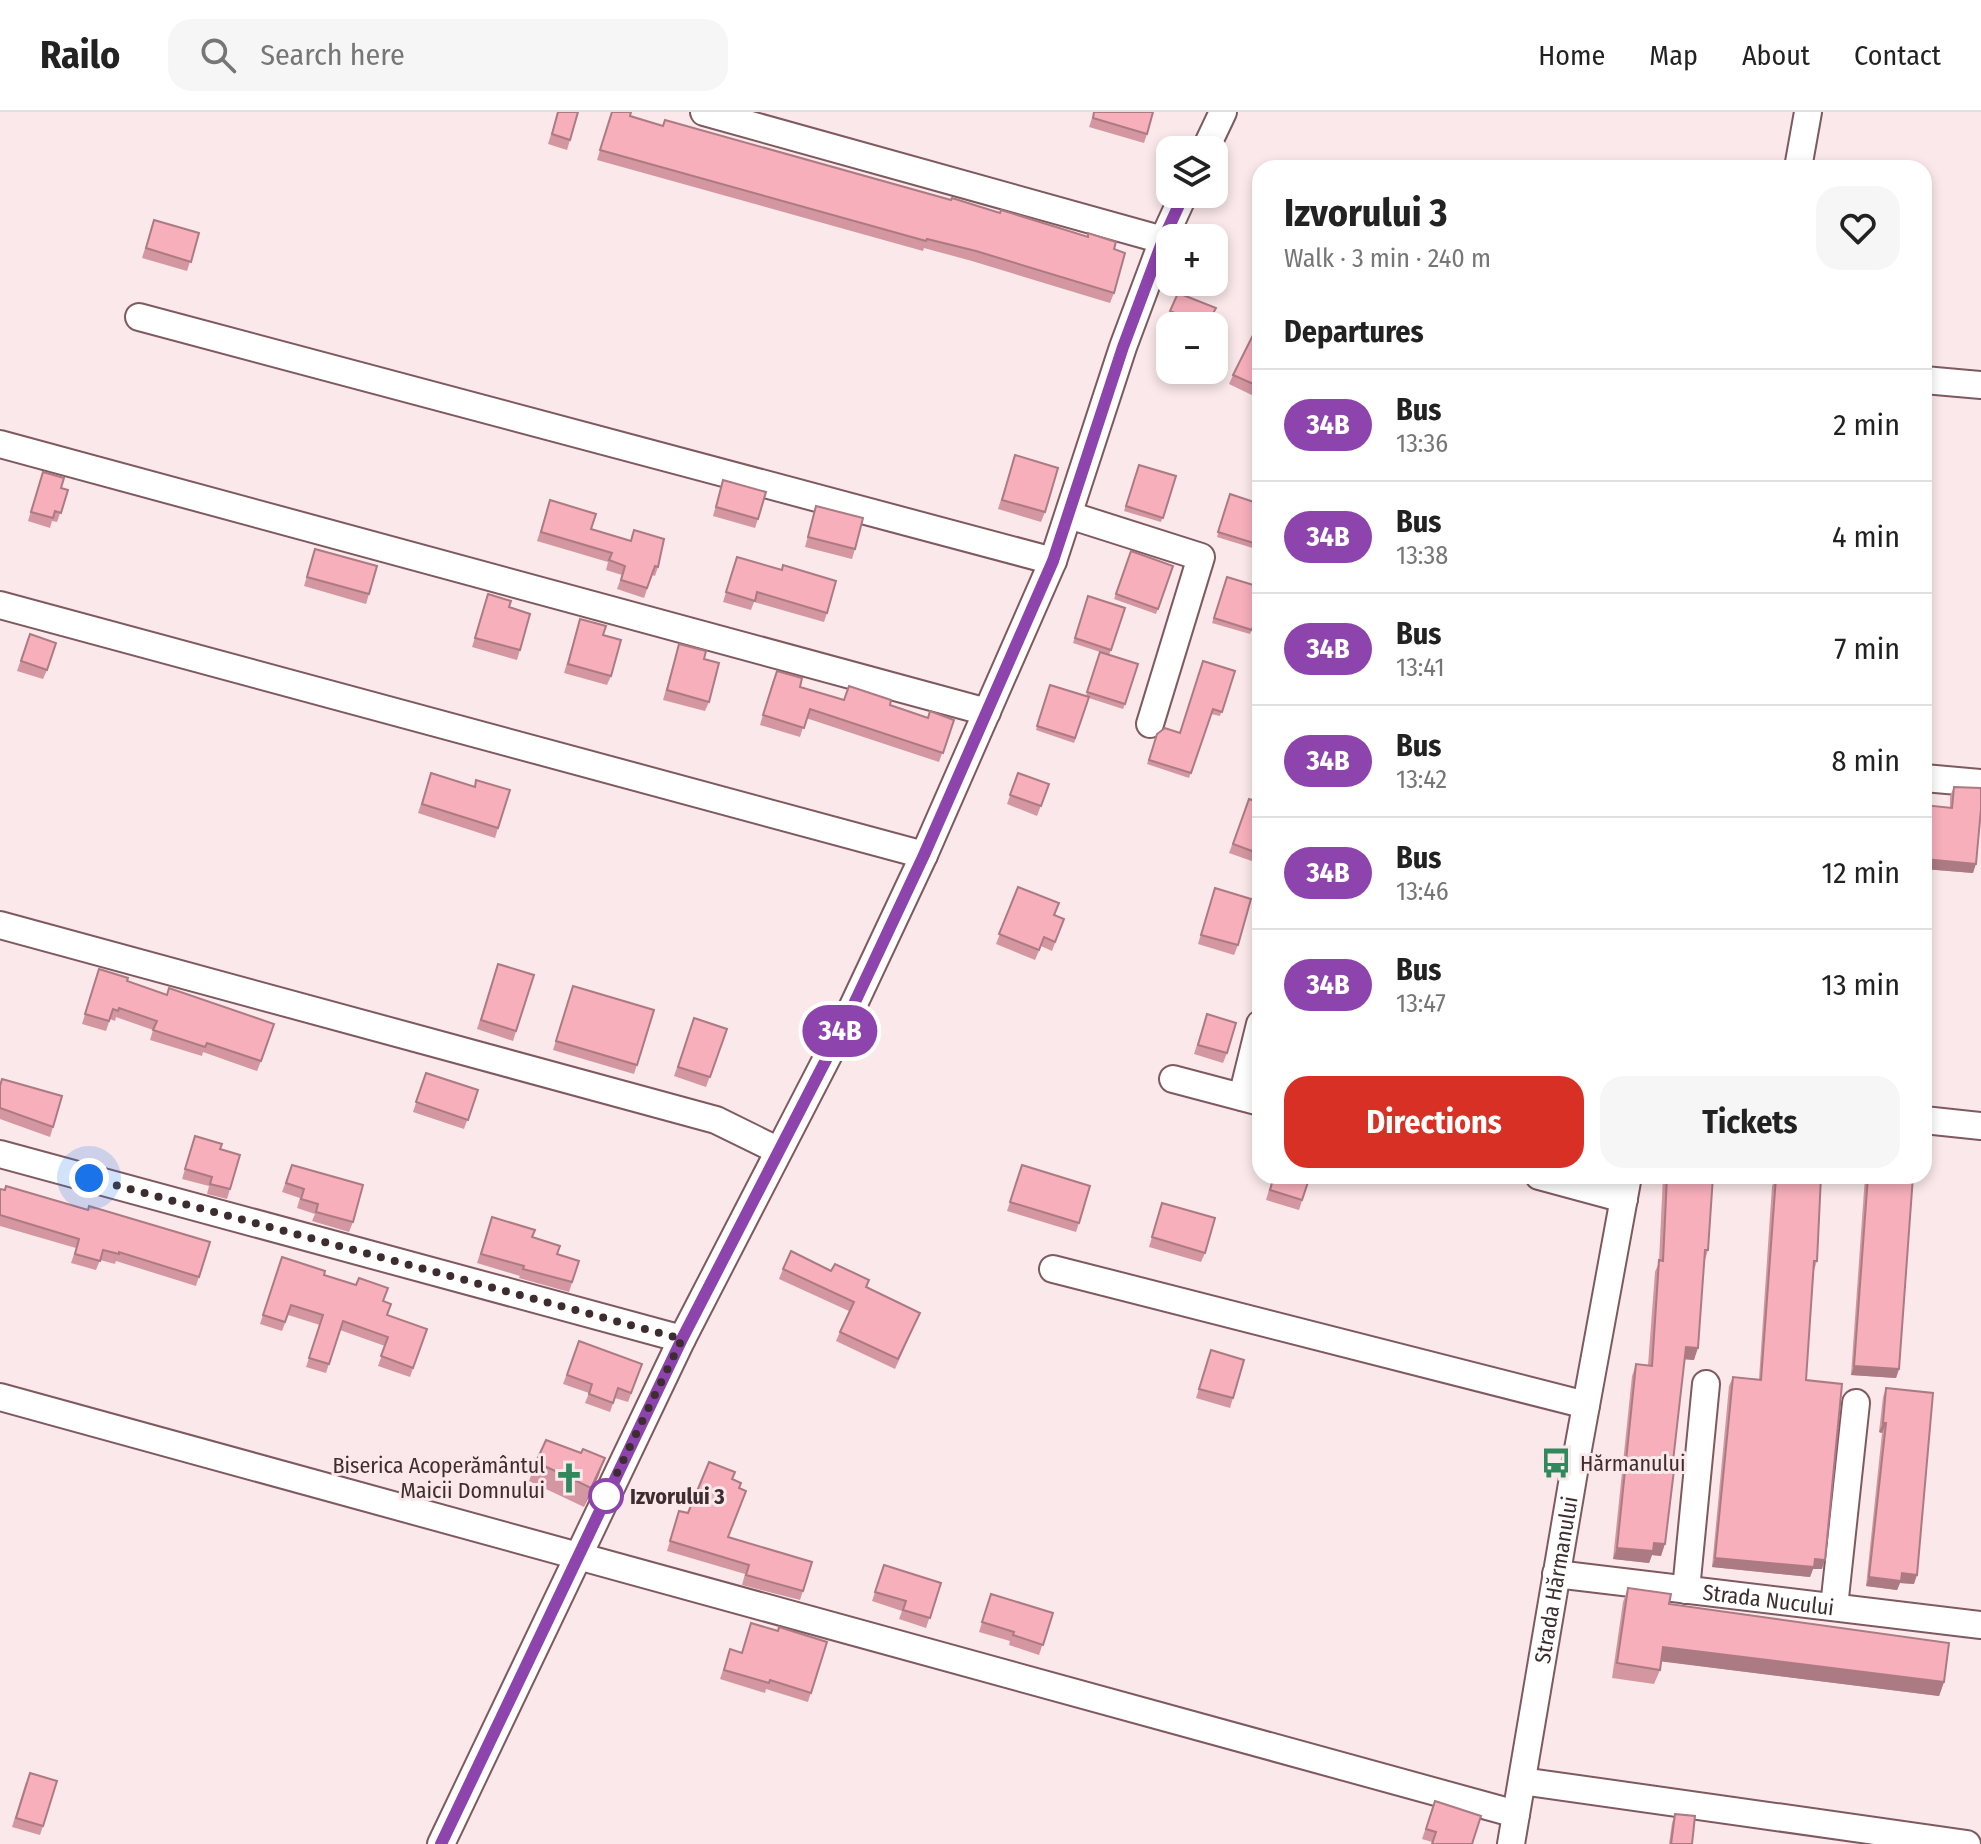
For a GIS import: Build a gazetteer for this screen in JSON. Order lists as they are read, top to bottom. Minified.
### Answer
{"streets":{"street":["Strada Hărmanului","Strada Nucului"]},"crossings":[["Strada Hărmanului","Strada Nucului"]],"places":{"bus stop":["Hărmanului"],"church":["Biserica Acoperământul Maicii Domnului"],"other":["Izvorului 3"]},"lines":["bus line 34B"],"page":{"header":"Railo","search":"Search here","nav":["Home","Map","About","Contact"],"on_map":"34B","map_buttons":["+","−"],"heading":[["Izvorului 3","Walk · 3 min · 240 m"],"Departures"],"list":[{"mark":"34B","name":"Bus","note":"13:36","value":"2 min"},{"mark":"34B","name":"Bus","note":"13:38","value":"4 min"},{"mark":"34B","name":"Bus","note":"13:41","value":"7 min"},{"mark":"34B","name":"Bus","note":"13:42","value":"8 min"},{"mark":"34B","name":"Bus","note":"13:46","value":"12 min"},{"mark":"34B","name":"Bus","note":"13:47","value":"13 min"}],"buttons":["Directions","Tickets"]}}
